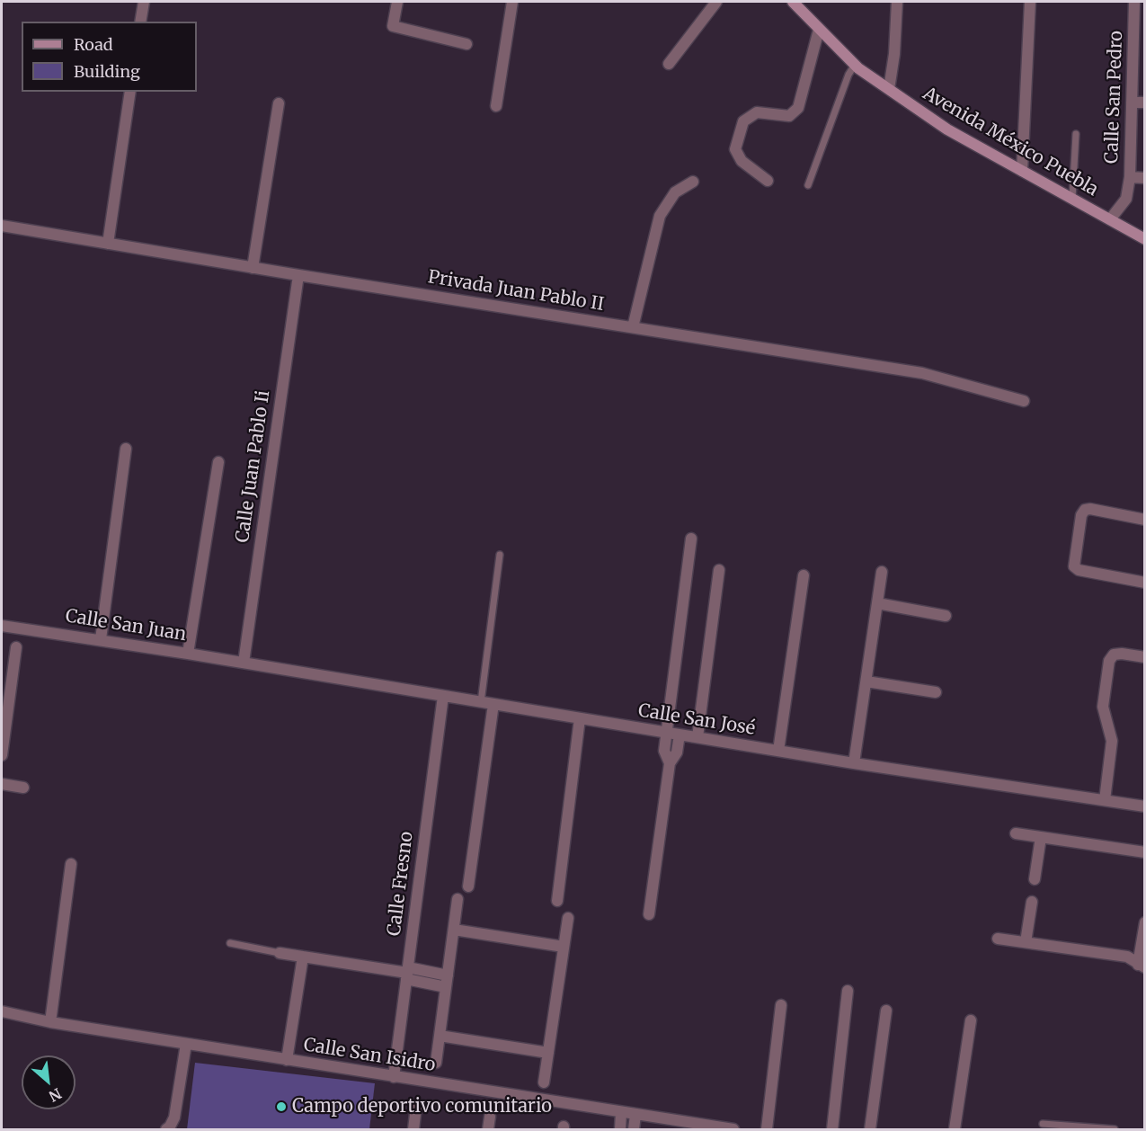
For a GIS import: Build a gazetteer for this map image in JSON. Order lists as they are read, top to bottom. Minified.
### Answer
{"streets":{"main road":["Avenida México Puebla"],"street":["Calle San Pedro","Privada Juan Pablo II","Calle Juan Pablo Ii","Calle San Juan","Calle San José","Calle Fresno","Calle San Isidro"]},"crossings":[["Calle San Pedro","Avenida México Puebla"],["Privada Juan Pablo II","Calle Juan Pablo Ii"],["Calle Juan Pablo Ii","Calle San Juan"],["Calle Juan Pablo Ii","Calle San José"],["Calle San Juan","Calle San José"],["Calle San José","Calle Fresno"],["Calle Fresno","Calle San Isidro"]],"places":["Campo deportivo comunitario"],"legend":["Road","Building"],"north":"bottom right"}
